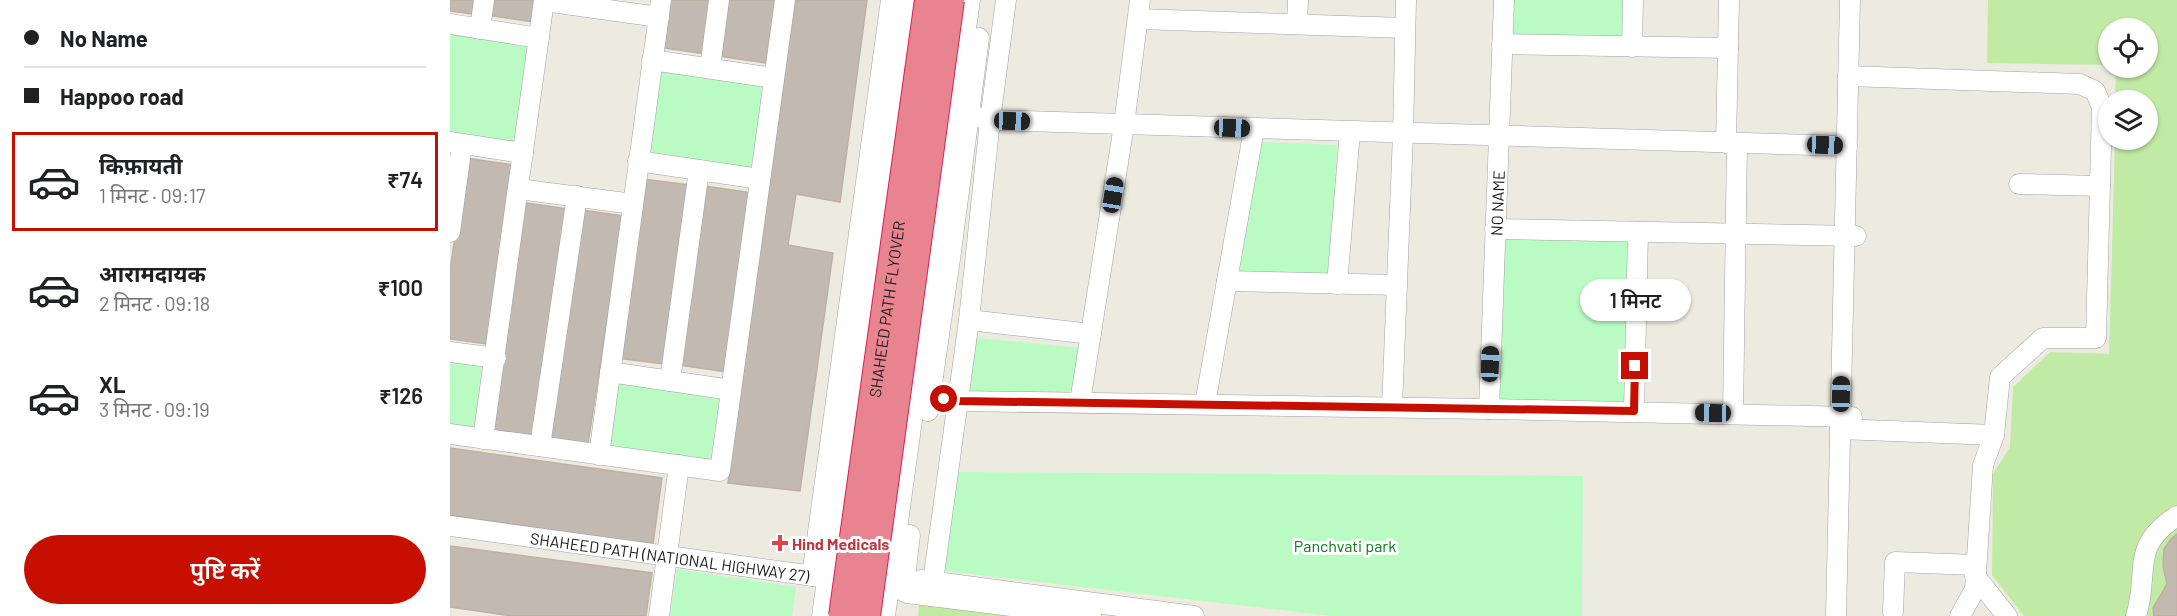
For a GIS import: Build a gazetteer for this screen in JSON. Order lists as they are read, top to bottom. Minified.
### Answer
{"streets":{"highway":["SHAHEED PATH FLYOVER"],"street":["NO NAME","SHAHEED PATH (NATIONAL HIGHWAY 27)"]},"parks":["Panchvati park"],"places":{"health":["Hind Medicals"]},"page":{"banner":["No Name","Happoo road"],"list":[{"name":"किफ़ायती","note":"1 मिनट · 09:17","value":"₹74"},{"name":"आरामदायक","note":"2 मिनट · 09:18","value":"₹100"},{"name":"XL","note":"3 मिनट · 09:19","value":"₹126"}],"bubble":"1 मिनट","buttons":"पुष्टि करें"}}
